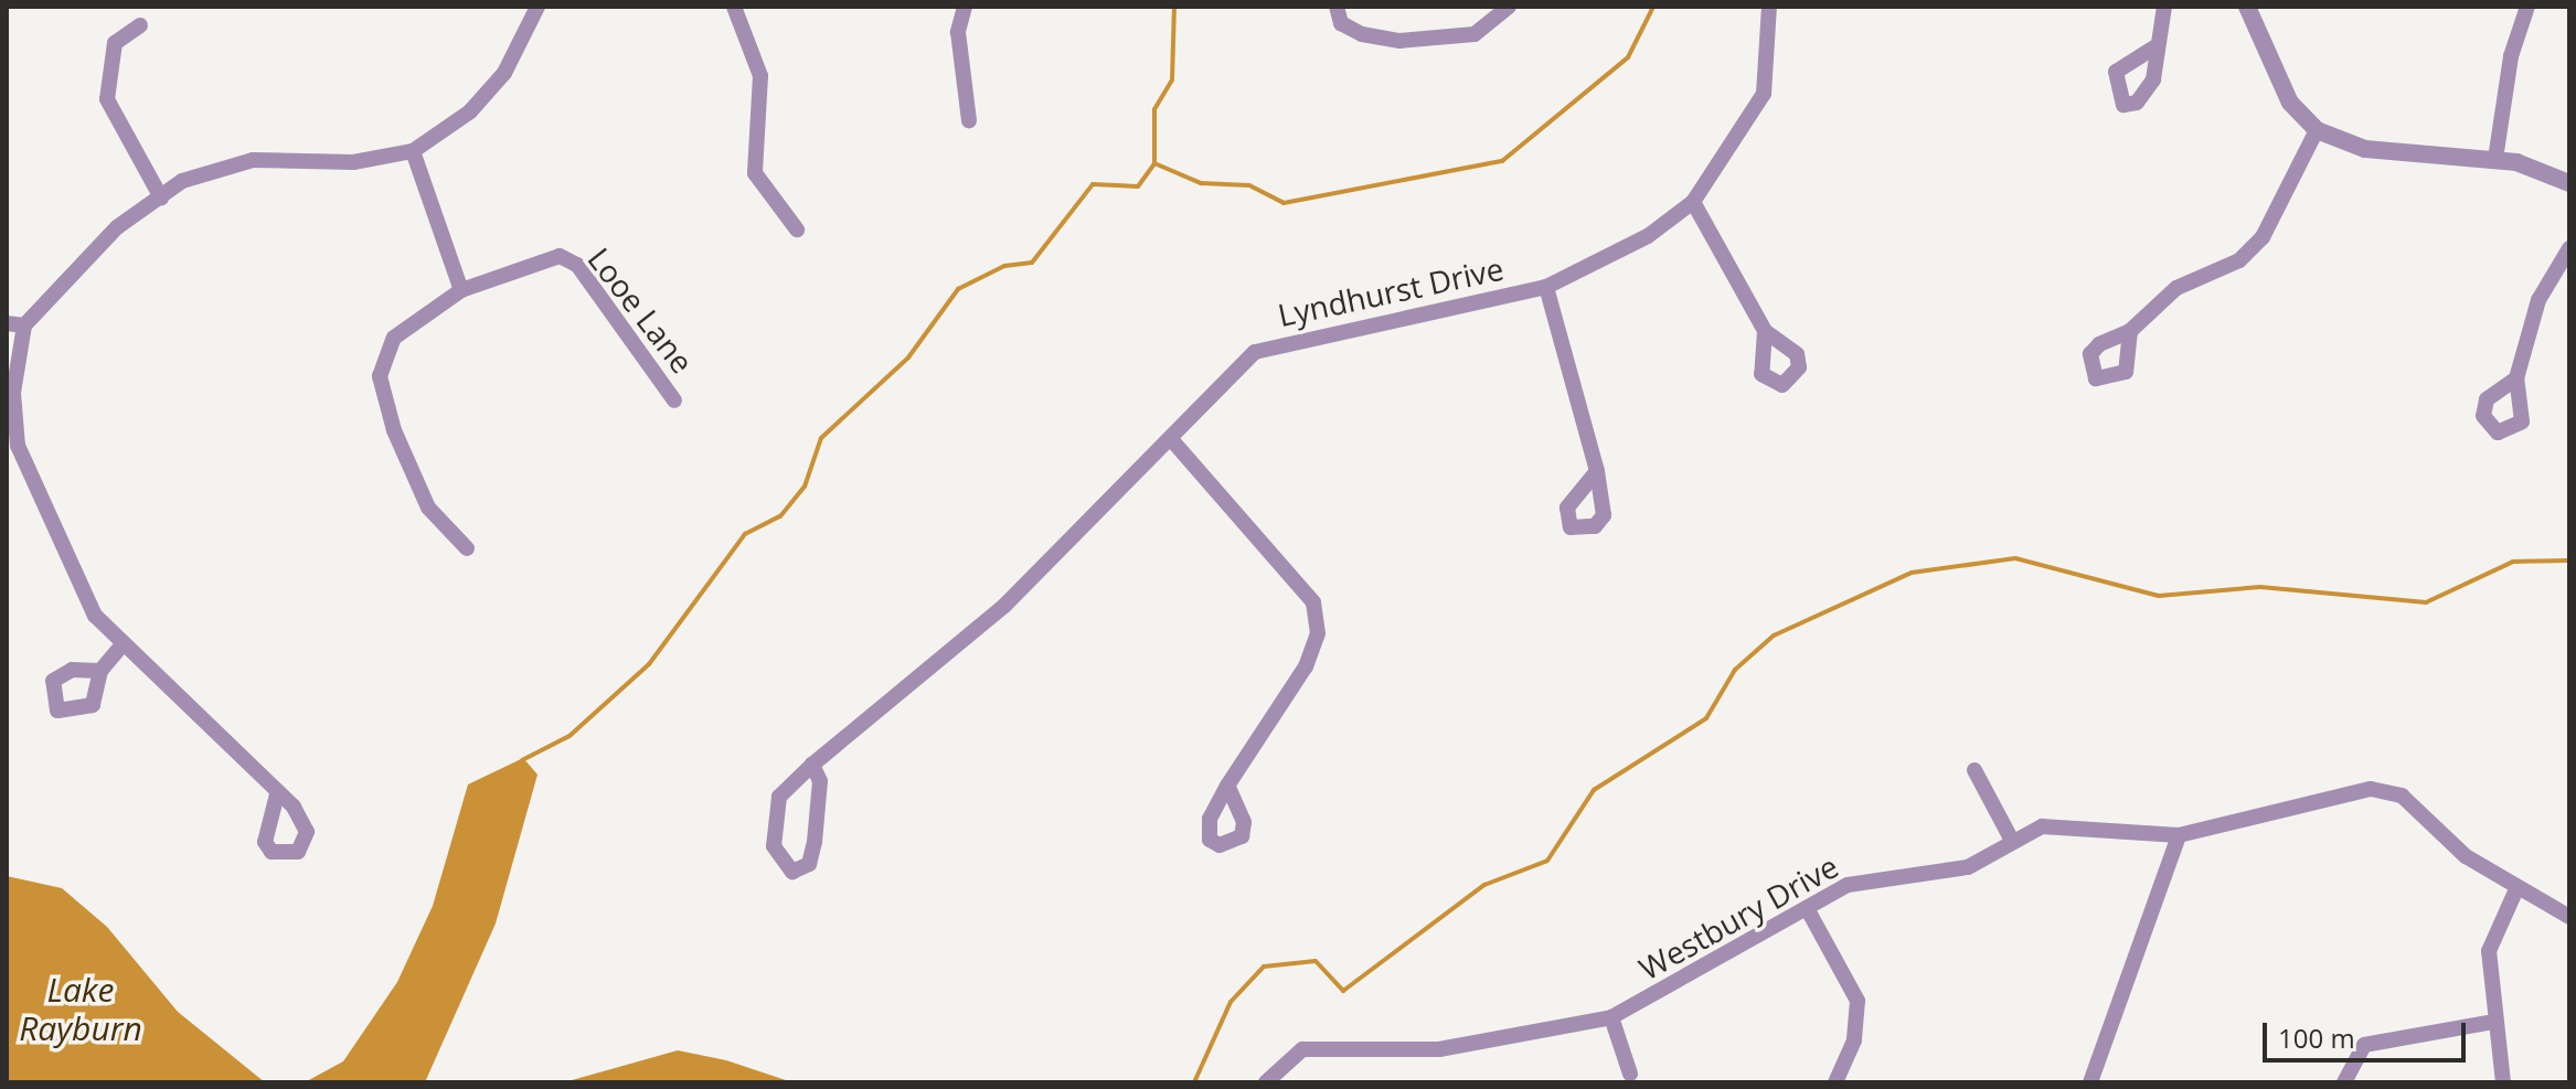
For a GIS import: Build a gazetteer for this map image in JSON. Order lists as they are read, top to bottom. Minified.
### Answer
{"streets":{"street":["Lyndhurst Drive","Looe Lane","Westbury Drive"]},"water":["Lake Rayburn"],"scale_bar":"100 m"}
